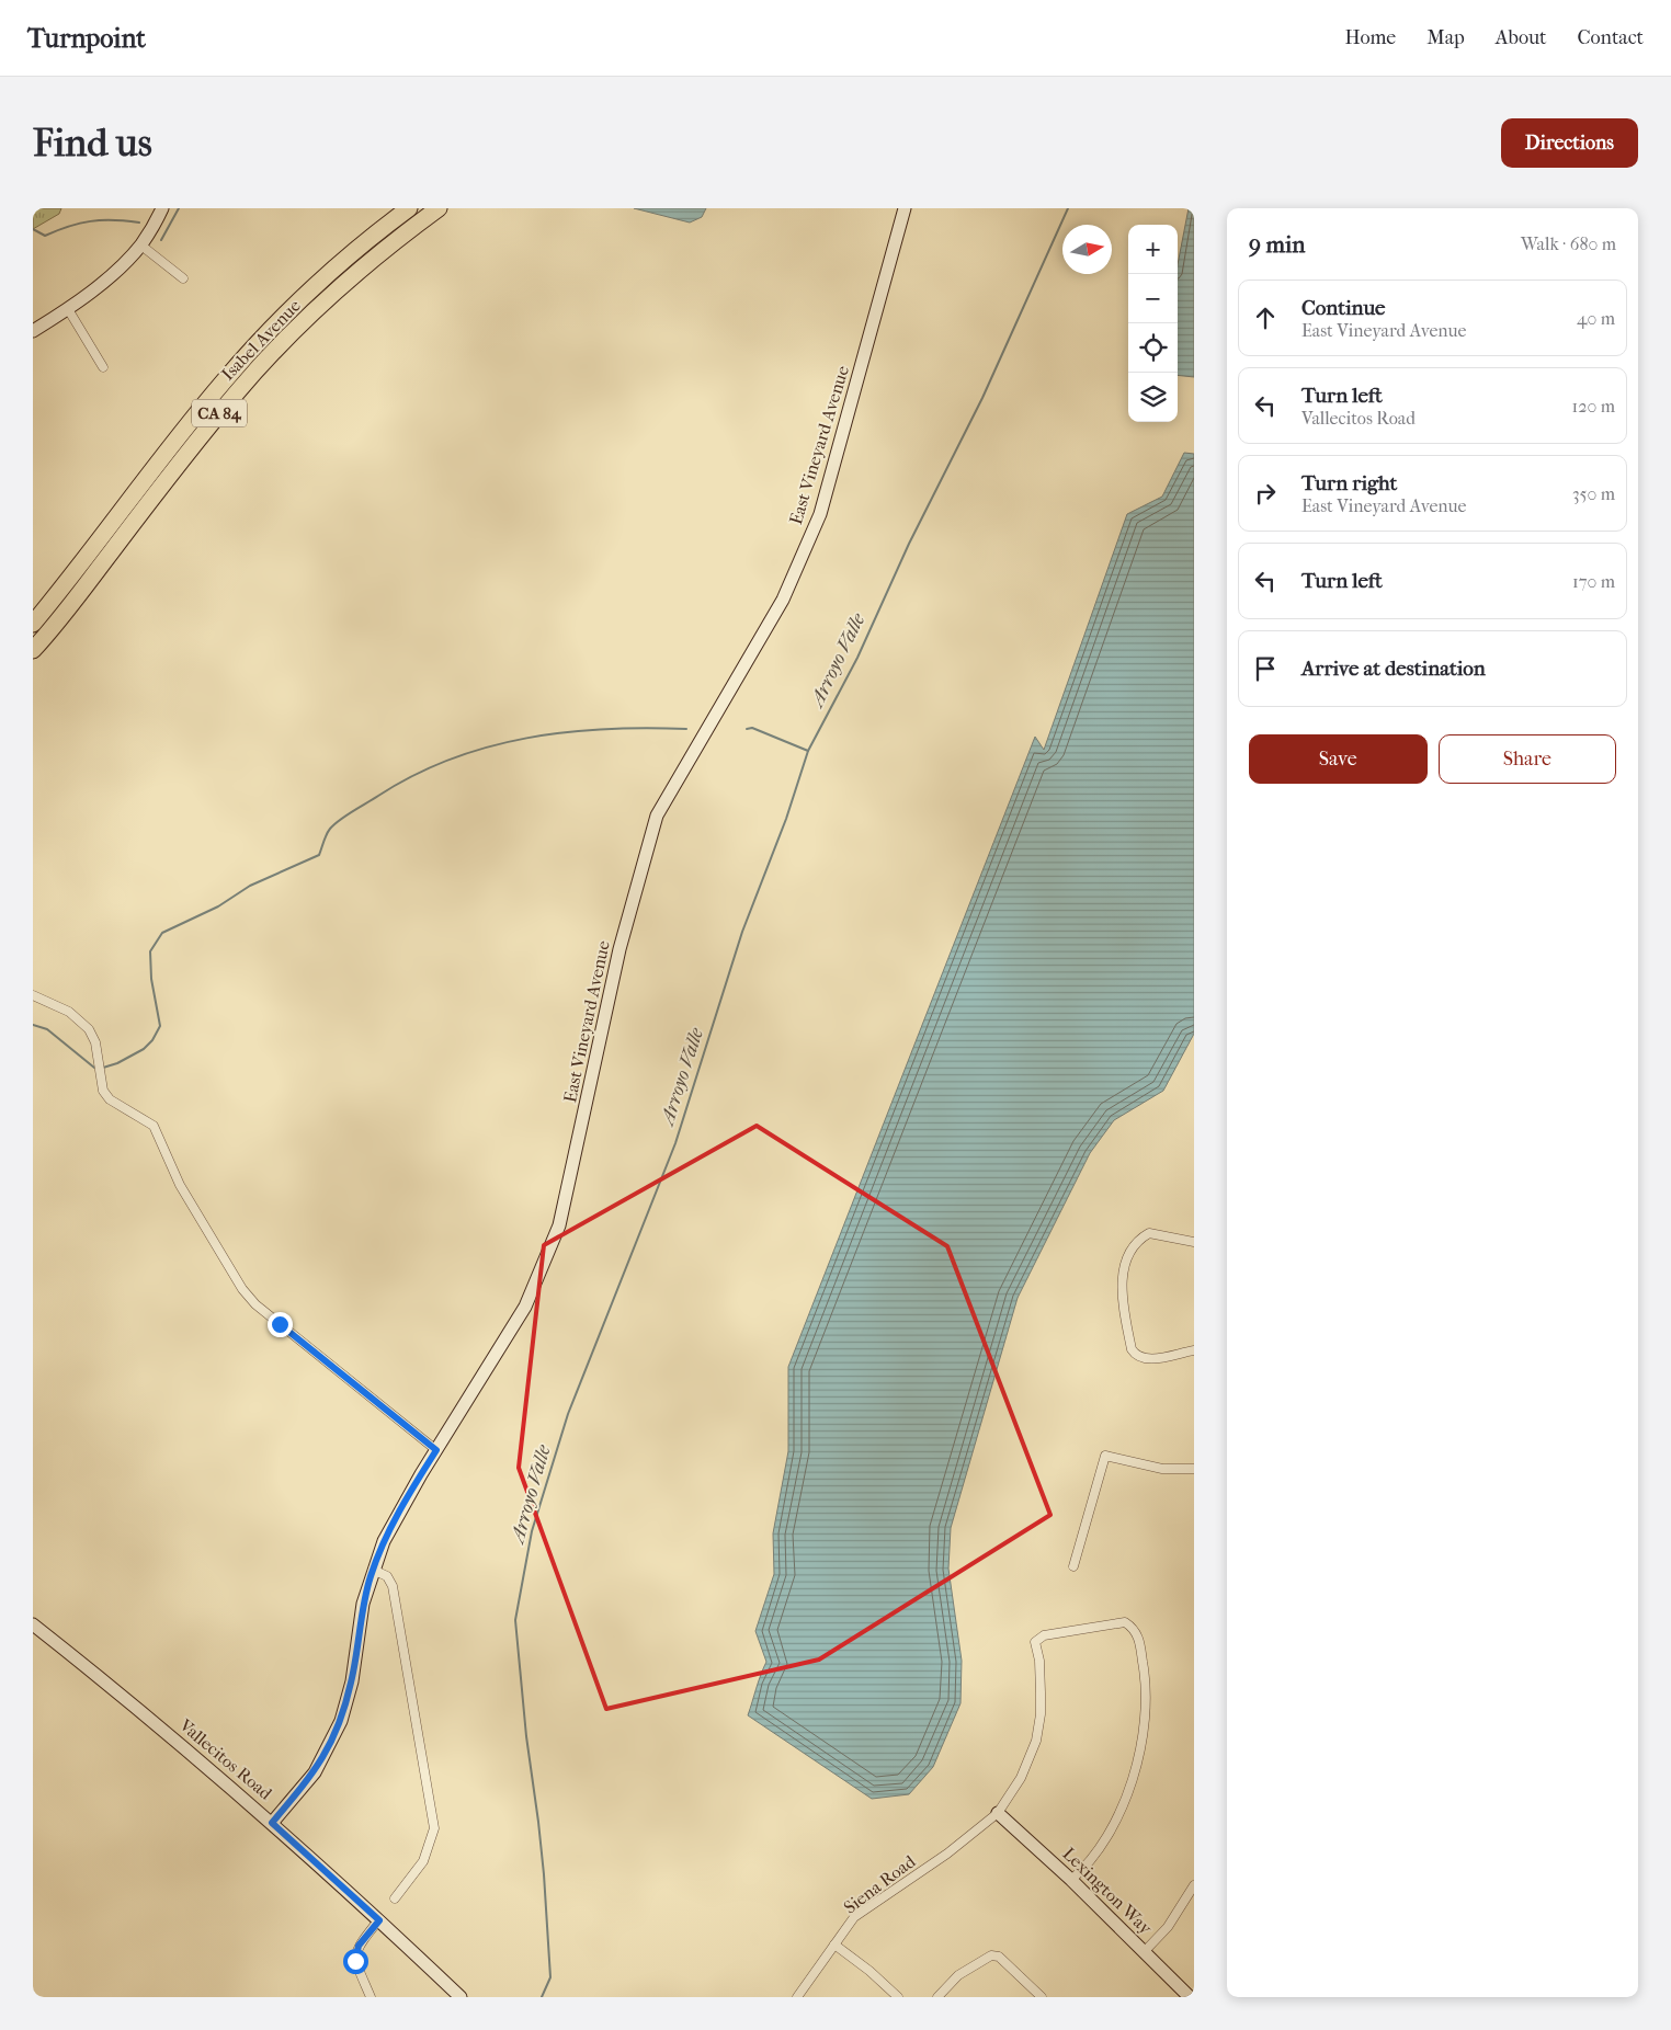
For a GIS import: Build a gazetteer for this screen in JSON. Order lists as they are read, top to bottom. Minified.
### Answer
{"streets":{"highway":["Isabel Avenue","CA 84"],"street":["East Vineyard Avenue","Vallecitos Road","Siena Road","Lexington Way"]},"crossings":[["East Vineyard Avenue","Vallecitos Road"],["Siena Road","Lexington Way"]],"water":["Arroyo Valle"],"north":"right","page":{"header":"Turnpoint","nav":["Home","Map","About","Contact"],"buttons":["Directions",["Save","Share"]],"title":"Find us","heading":["9 min","Walk · 680 m"],"map_buttons":["+","−"],"list":[["Continue","East Vineyard Avenue","40 m"],["Turn left","Vallecitos Road","120 m"],["Turn right","East Vineyard Avenue","350 m"],["Turn left","170 m"],"Arrive at destination"]}}
